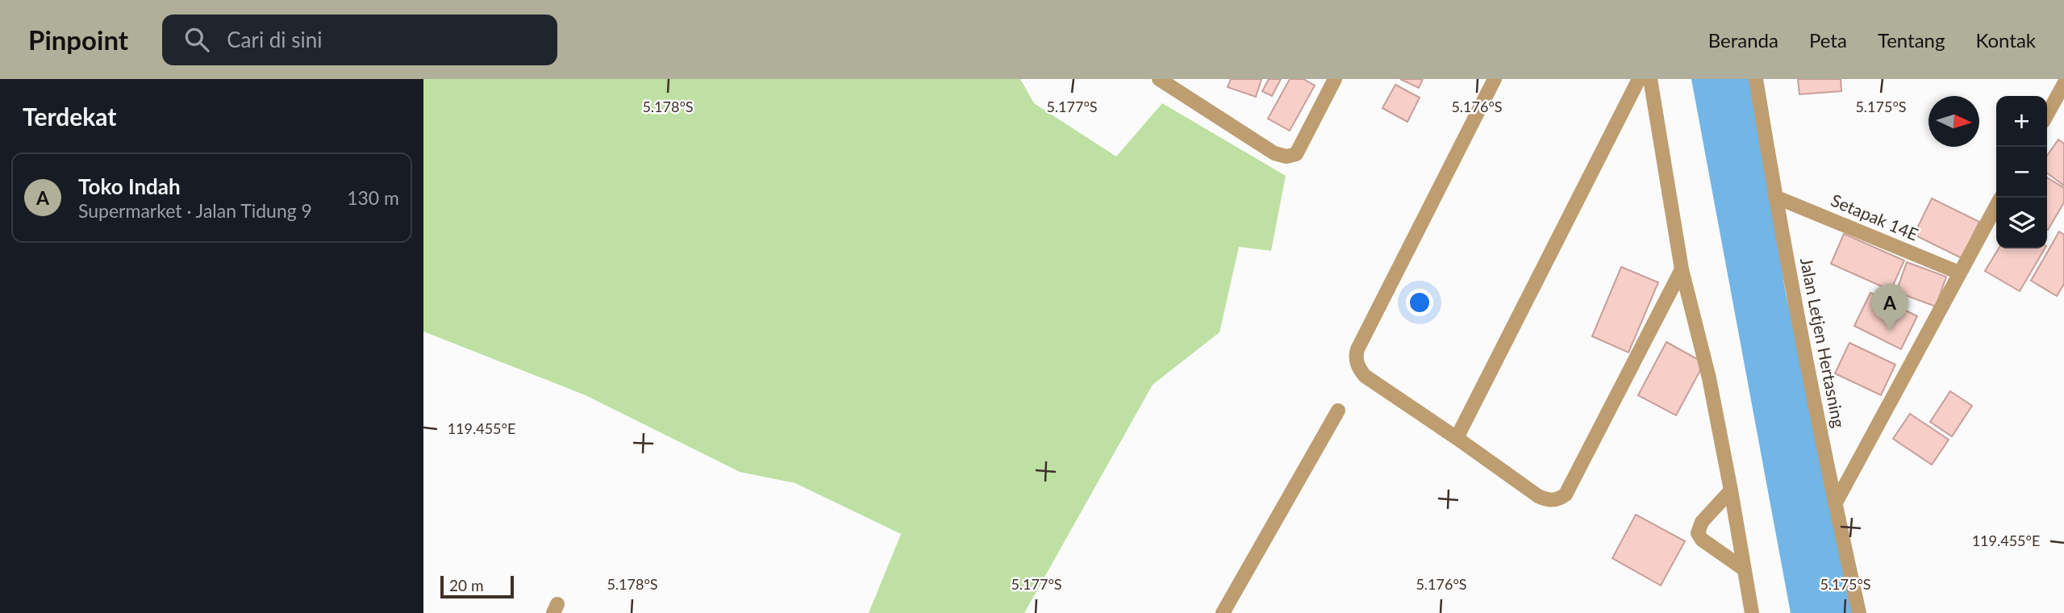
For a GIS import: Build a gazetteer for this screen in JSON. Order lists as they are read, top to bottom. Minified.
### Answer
{"streets":{"street":["Setapak 14E","Jalan Letjen Hertasning"]},"crossings":[["Setapak 14E","Jalan Letjen Hertasning"]],"scale_bar":"20 m","north":"right","page":{"header":"Pinpoint","search":"Cari di sini","nav":["Beranda","Peta","Tentang","Kontak"],"heading":"Terdekat","map_buttons":["+","−"],"list":[{"mark":"A","name":"Toko Indah","note":"Supermarket · Jalan Tidung 9","value":"130 m"}],"pins":"A","scale":"20 m"},"coordinates":["5.176°S","5.175°S","5.178°S","5.177°S","119.455°E"]}
